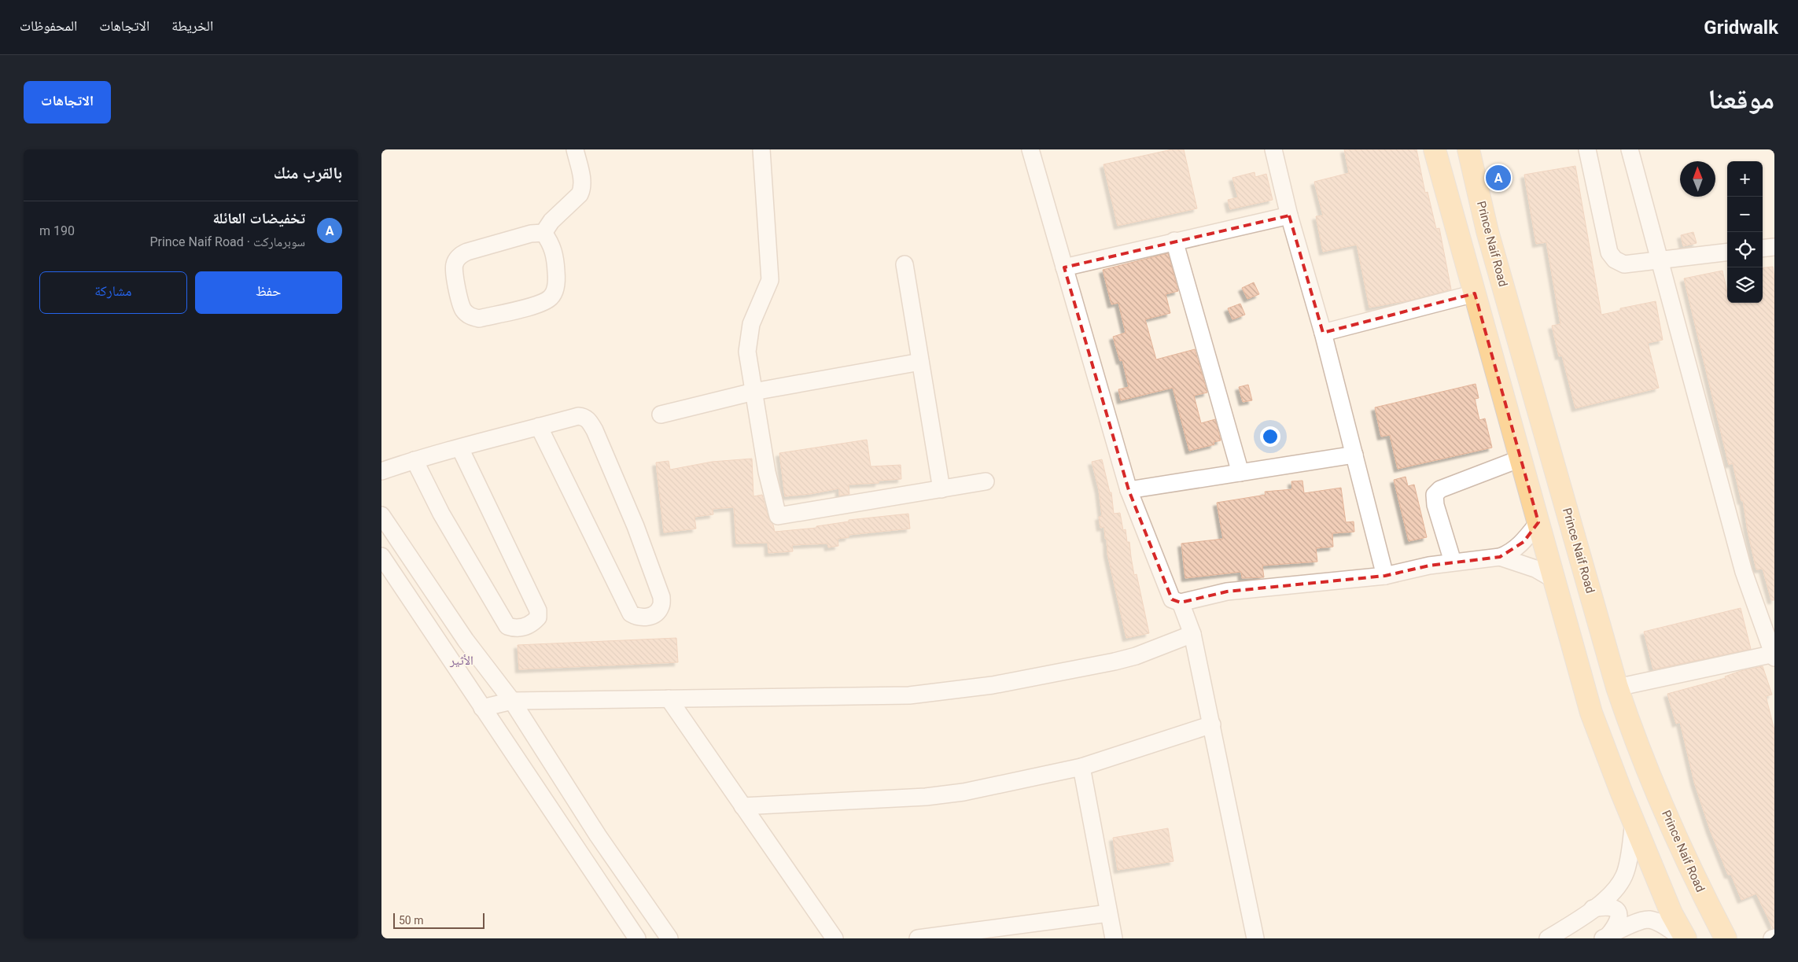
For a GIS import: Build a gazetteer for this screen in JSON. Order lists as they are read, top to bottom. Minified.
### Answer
{"streets":{"main road":["Prince Naif Road"]},"districts":["الأثير"],"scale_bar":"50 m","north":"top","page":{"header":"Gridwalk","nav":["الخريطة","الاتجاهات","المحفوظات"],"title":"موقعنا","buttons":["الاتجاهات",["حفظ","مشاركة"]],"heading":"بالقرب منك","map_buttons":["+","−"],"pins":"A","list":[{"mark":"A","name":"تخفيضات العائلة","note":"سوبرماركت · Prince Naif Road","value":"190 m"}],"scale":"50 m"}}
